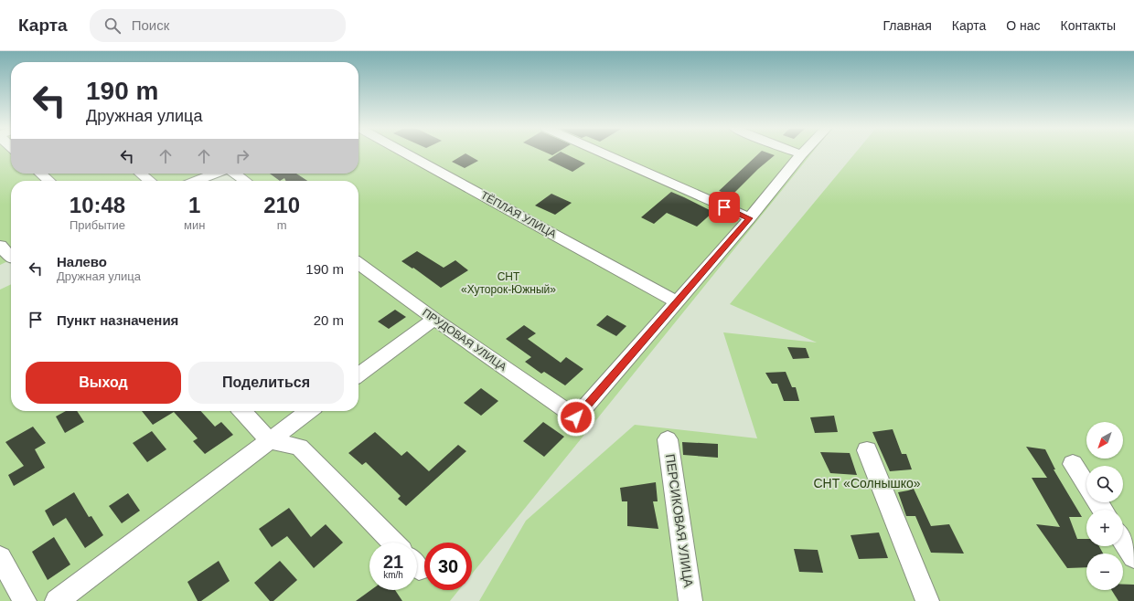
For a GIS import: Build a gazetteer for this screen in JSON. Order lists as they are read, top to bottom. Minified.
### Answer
{"streets":{"street":["ТЁПЛАЯ УЛИЦА","ПРУДОВАЯ УЛИЦА","ПЕРСИКОВАЯ УЛИЦА"]},"crossings":[["ТЁПЛАЯ УЛИЦА","ПРУДОВАЯ УЛИЦА"]],"parks":["СНТ «Хуторок-Южный»","СНТ «Солнышко»"],"north":"bottom left","page":{"header":"Карта","search":"Поиск","nav":["Главная","Карта","О нас","Контакты"],"turn":["190 m","Дружная улица"],"eta":["10:48","Прибытие","1","мин","210","m"],"list":[{"name":"Налево","note":"Дружная улица","value":"190 m"},{"name":"Пункт назначения","value":"20 m"}],"buttons":["Выход","Поделиться"],"map_buttons":["+","−"],"speed":"21 km/h","limit":"30"}}
